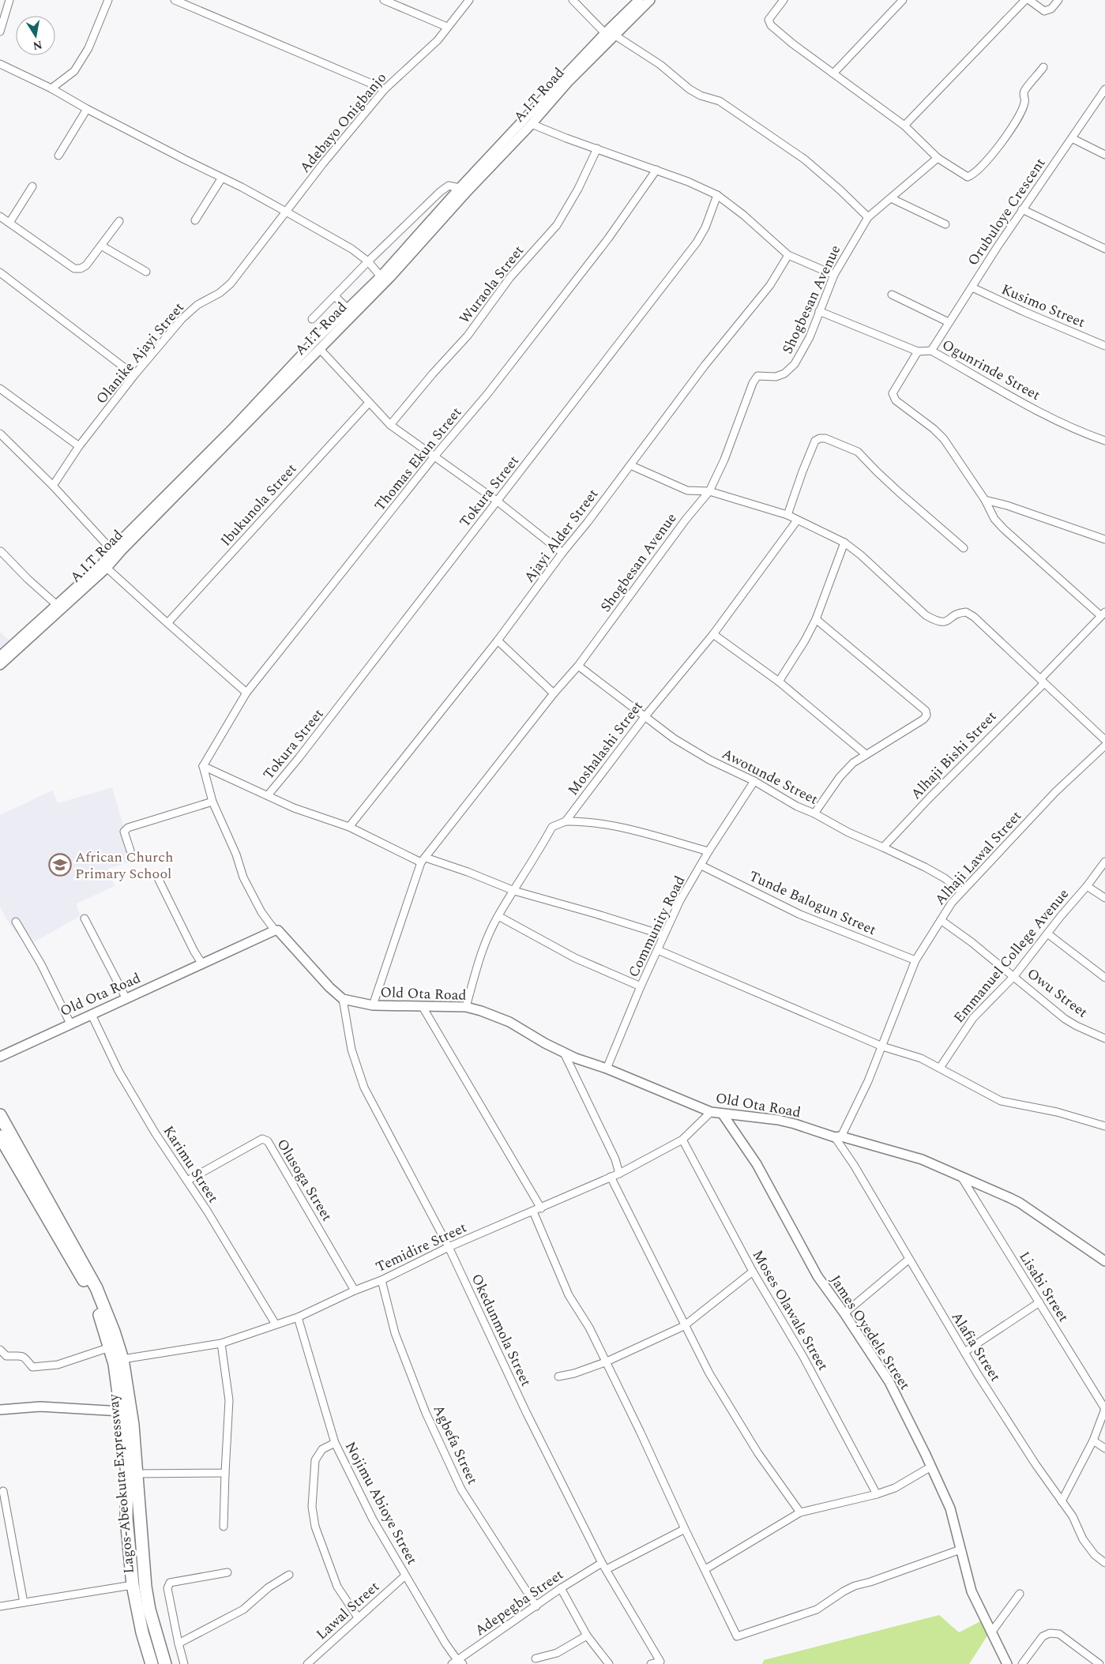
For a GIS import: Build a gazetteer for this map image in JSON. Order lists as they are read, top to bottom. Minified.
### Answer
{"streets":{"highway":["Lagos-Abeokuta Expressway"],"street":["A.I.T Road","Adebayo Onigbanjo","Orubuloye Crescent","Wuraola Street","Shogbesan Avenue","Kusimo Street","Olanike Ajayi Street","Ogunrinde Street","Thomas Ekun Street","Tokura Street","Ibukunola Street","Ajayi Alder Street","Moshalashi Street","Alhaji Bishi Street","Awotunde Street","Alhaji Lawal Street","Tunde Balogun Street","Community Road","Emmanuel College Avenue","Owu Street","Old Ota Road","Karimu Street","Olusoga Street","Temidire Street","Lisabi Street","Moses Olawale Street","Okedunmola Street","James Oyedele Street","Alafia Street","Agbefa Street","Nojimu Abioye Street","Adepegba Street","Lawal Street"]},"crossings":[["Adebayo Onigbanjo","Olanike Ajayi Street"],["Orubuloye Crescent","Kusimo Street"],["Orubuloye Crescent","Ogunrinde Street"],["Shogbesan Avenue","Ogunrinde Street"],["Shogbesan Avenue","Awotunde Street"],["Shogbesan Avenue","Old Ota Road"],["Moshalashi Street","Awotunde Street"],["Moshalashi Street","Old Ota Road"],["Alhaji Bishi Street","Awotunde Street"],["Awotunde Street","Alhaji Lawal Street"],["Awotunde Street","Community Road"],["Alhaji Lawal Street","Tunde Balogun Street"],["Alhaji Lawal Street","Owu Street"],["Alhaji Lawal Street","Old Ota Road"],["Alhaji Lawal Street","Alafia Street"],["Tunde Balogun Street","Community Road"],["Community Road","Old Ota Road"],["Emmanuel College Avenue","Owu Street"],["Old Ota Road","Karimu Street"],["Old Ota Road","Temidire Street"],["Old Ota Road","Lisabi Street"],["Old Ota Road","Okedunmola Street"],["Old Ota Road","James Oyedele Street"],["Old Ota Road","Alafia Street"],["Karimu Street","Olusoga Street"],["Karimu Street","Temidire Street"],["Olusoga Street","Temidire Street"],["Temidire Street","Moses Olawale Street"],["Temidire Street","Okedunmola Street"],["Temidire Street","Agbefa Street"],["Temidire Street","Lagos-Abeokuta Expressway"],["Temidire Street","Nojimu Abioye Street"],["Okedunmola Street","Adepegba Street"],["Agbefa Street","Adepegba Street"],["Nojimu Abioye Street","Adepegba Street"],["Nojimu Abioye Street","Lawal Street"]],"places":{"school or university":["African Church Primary School"]},"north":"bottom"}
